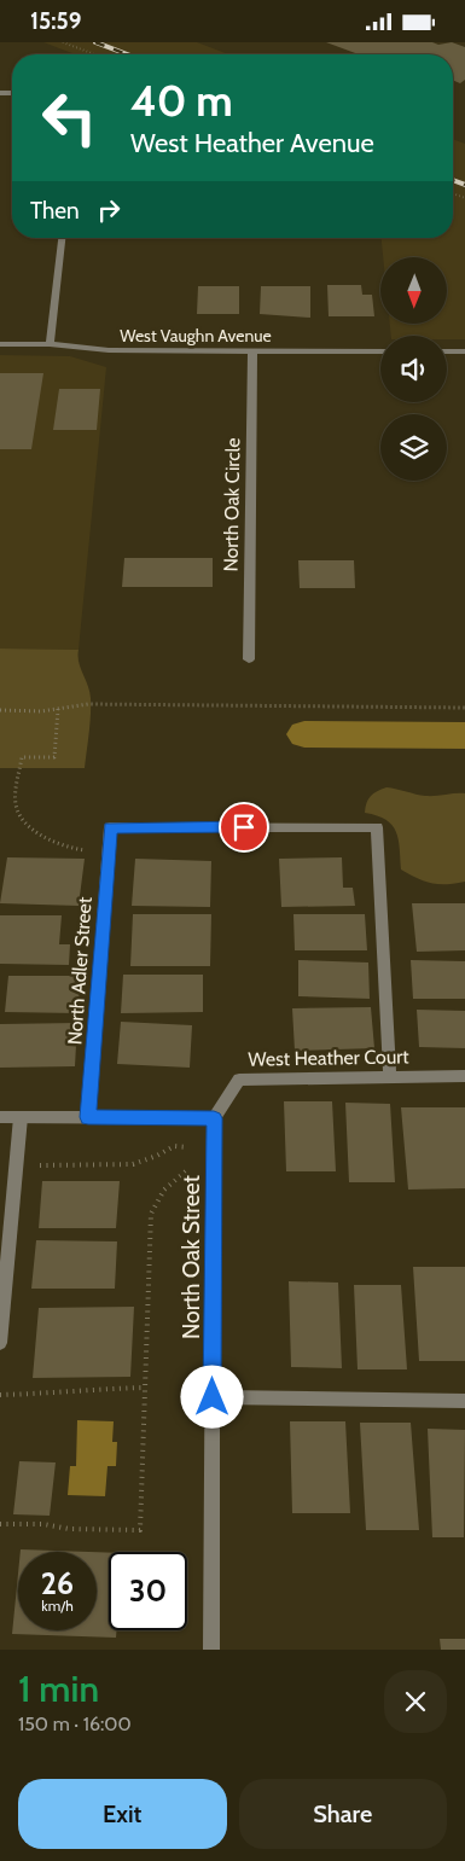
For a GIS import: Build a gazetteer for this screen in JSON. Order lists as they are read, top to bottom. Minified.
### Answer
{"streets":{"street":["West Vaughn Avenue","North Oak Circle","North Adler Street","West Heather Court","North Oak Street"]},"crossings":[["West Vaughn Avenue","North Oak Circle"],["North Adler Street","West Heather Court"],["West Heather Court","North Oak Street"]],"north":"bottom","page":{"status":"15:59","turn":["40 m","West Heather Avenue"],"then":"Then","speed":"26 km/h","limit":"30","heading":["1 min","150 m · 16:00"],"buttons":["Exit","Share"]}}
